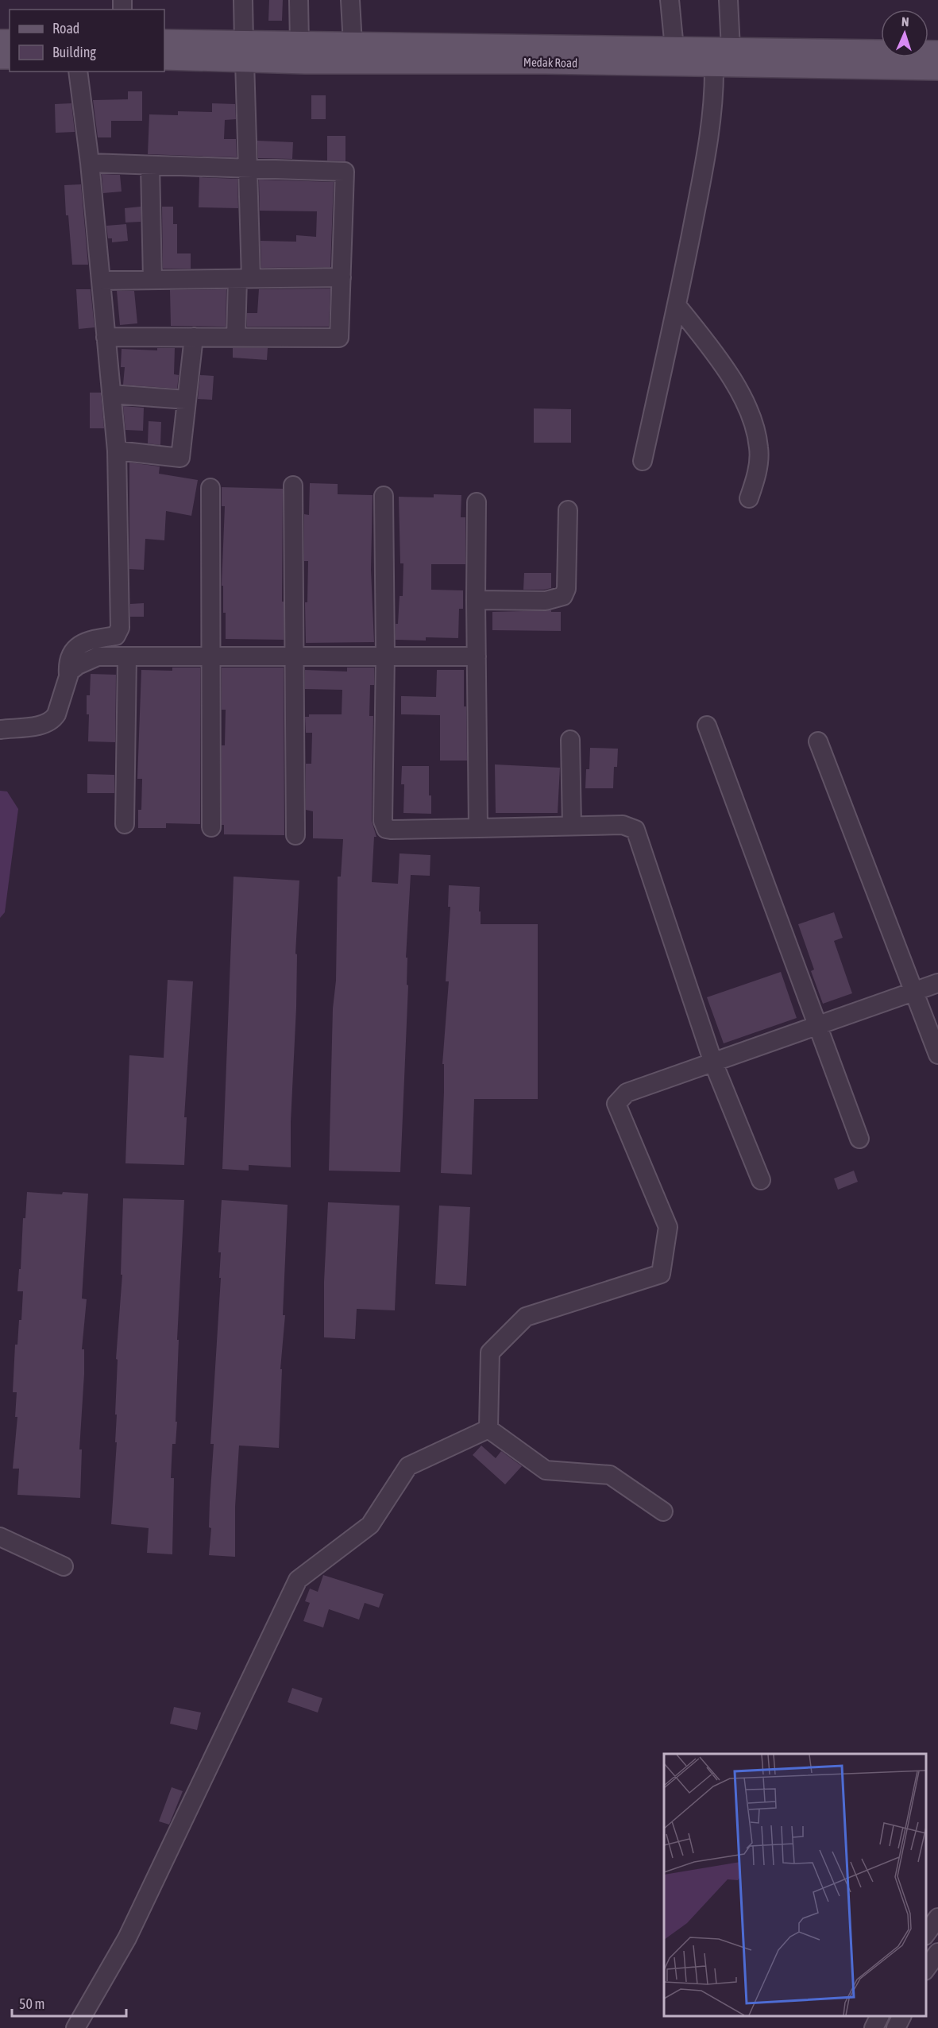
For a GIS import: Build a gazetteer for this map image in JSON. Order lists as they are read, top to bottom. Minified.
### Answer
{"streets":{"main road":["Medak Road"]},"legend":["Road","Building"],"scale_bar":"50 m","north":"top"}
